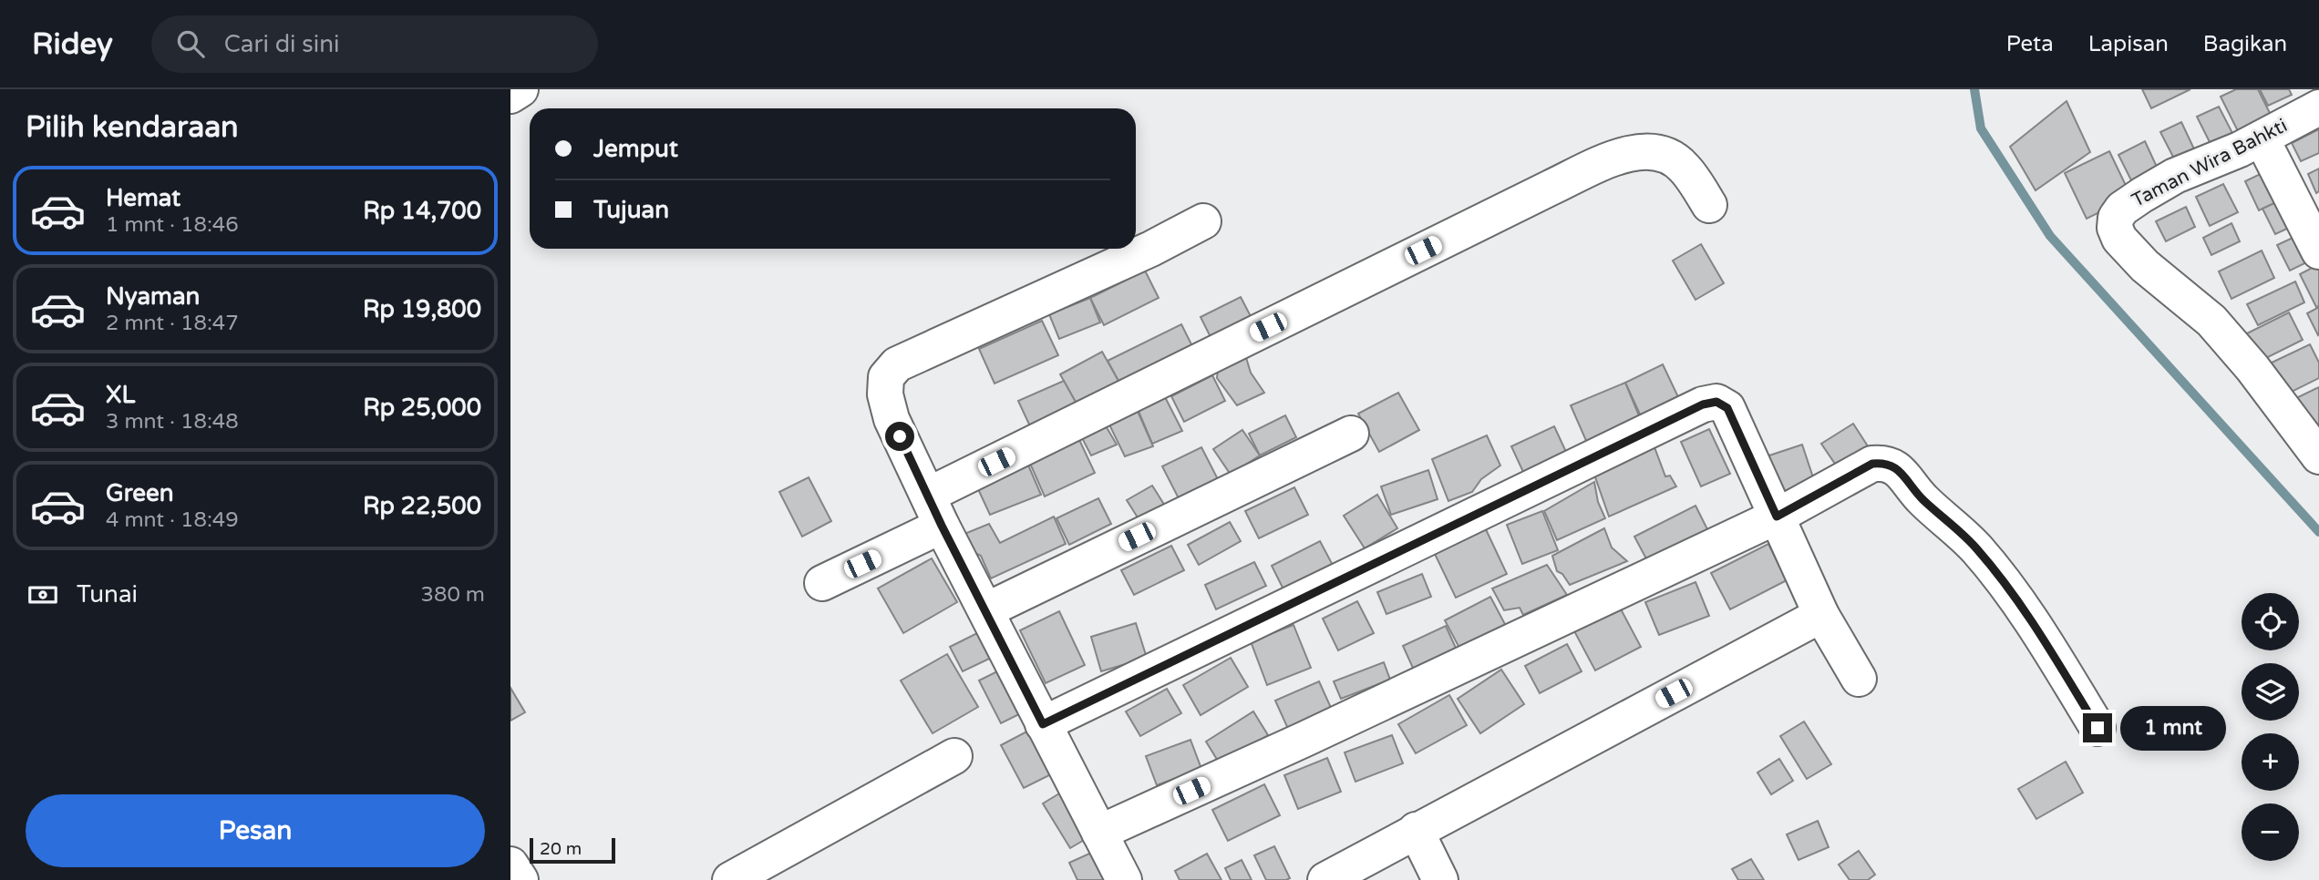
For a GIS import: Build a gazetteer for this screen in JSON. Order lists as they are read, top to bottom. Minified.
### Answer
{"streets":{"street":["Taman Wira Bahkti"]},"scale_bar":"20 m","page":{"header":"Ridey","search":"Cari di sini","nav":["Peta","Lapisan","Bagikan"],"heading":"Pilih kendaraan","banner":["Jemput","Tujuan"],"list":[{"name":"Hemat","note":"1 mnt · 18:46","value":"Rp 14,700"},{"name":"Nyaman","note":"2 mnt · 18:47","value":"Rp 19,800"},{"name":"XL","note":"3 mnt · 18:48","value":"Rp 25,000"},{"name":"Green","note":"4 mnt · 18:49","value":"Rp 22,500"}],"pay":["Tunai","380 m"],"map_buttons":["+","−"],"bubble":"1 mnt","buttons":"Pesan","scale":"20 m"}}
